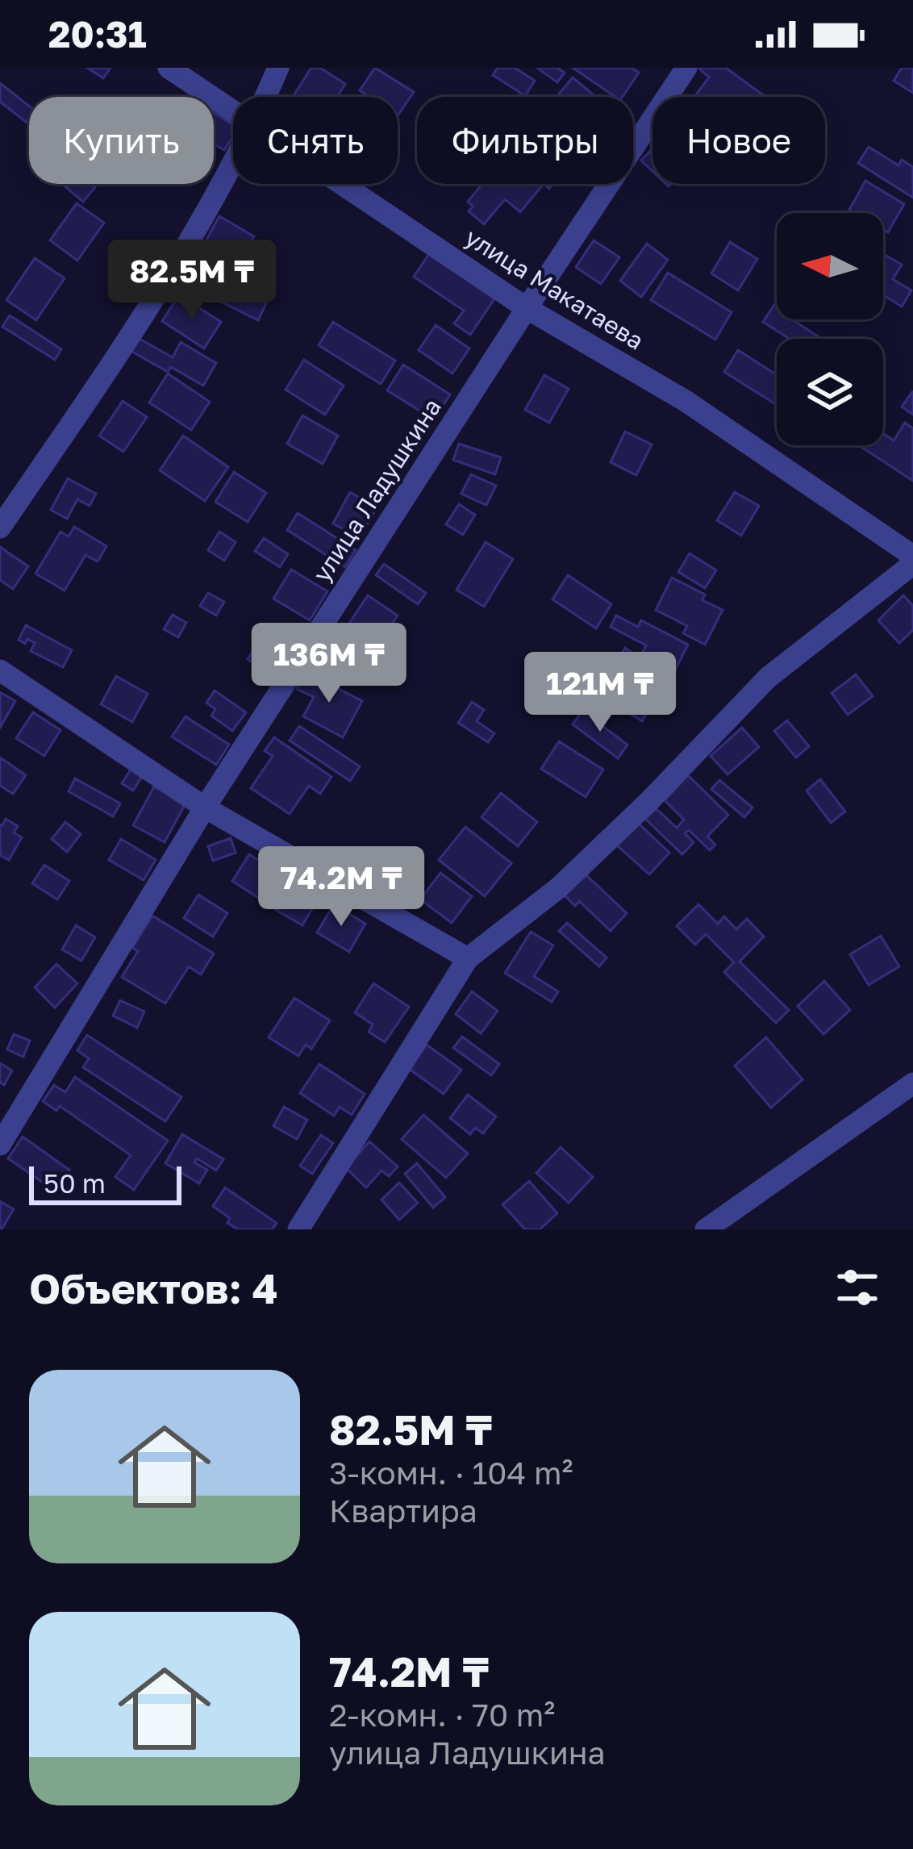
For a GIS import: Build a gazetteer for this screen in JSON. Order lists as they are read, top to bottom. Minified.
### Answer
{"streets":{"street":["улица Макатаева","улица Ладушкина"]},"crossings":[["улица Макатаева","улица Ладушкина"]],"scale_bar":"50 m","north":"left","page":{"status":"20:31","chip":["Купить","Снять","Фильтры","Новое"],"price":["82.5M ₸","136M ₸","121M ₸","74.2M ₸"],"scale":"50 m","heading":"Объектов: 4","list":[{"name":"82.5M ₸","note":"3-комн. · 104 m² · Квартира"},{"name":"74.2M ₸","note":"2-комн. · 70 m² · улица Ладушкина"}]}}
